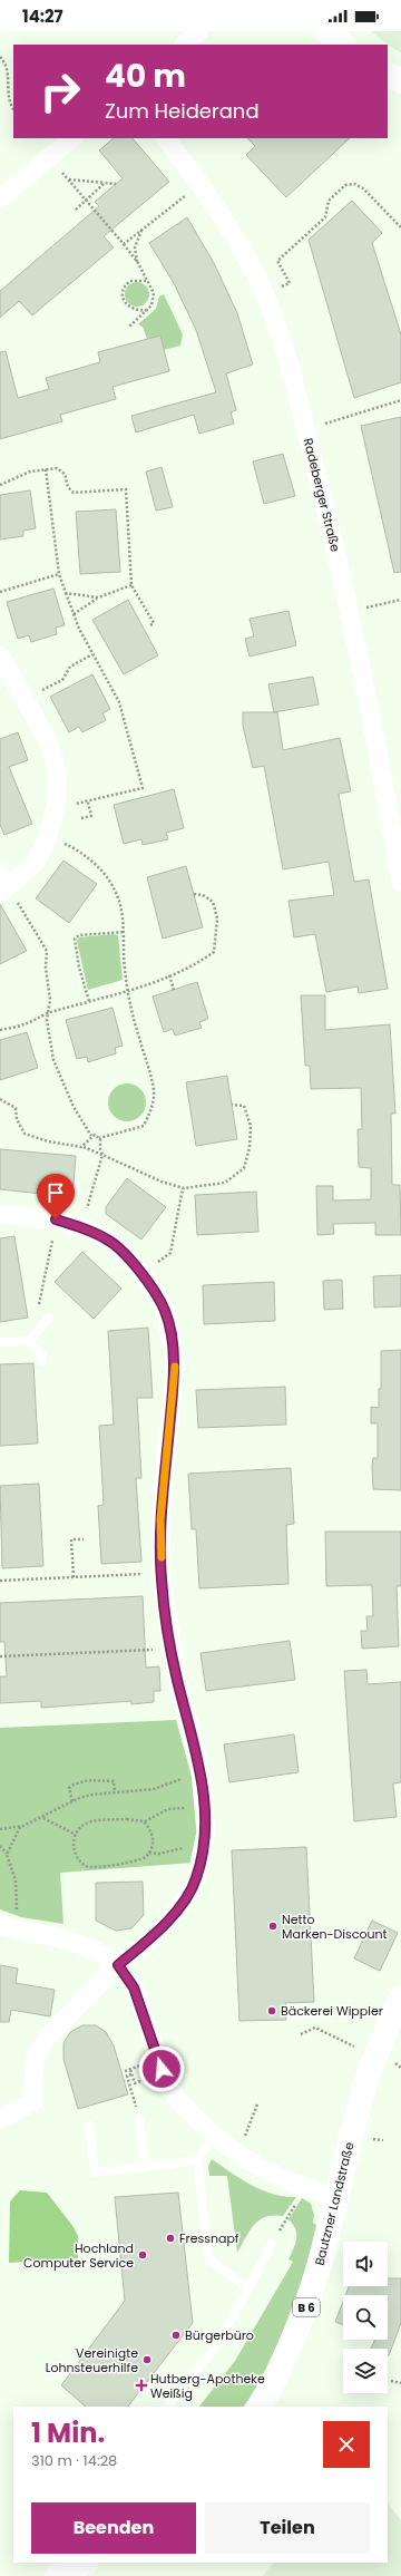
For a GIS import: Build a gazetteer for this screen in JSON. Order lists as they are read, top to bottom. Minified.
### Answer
{"streets":{"main road":["Bautzner Landstraße","B 6"],"street":["Radeberger Straße"]},"places":{"other":["Netto Marken-Discount","Bäckerei Wippler","Fressnapf","Hochland Computer Service","Bürgerbüro","Vereinigte Lohnsteuerhilfe"],"health":["Hutberg-Apotheke Weißig"]},"page":{"status":"14:27","turn":["40 m","Zum Heiderand"],"heading":["1 Min.","310 m · 14:28"],"buttons":["Beenden","Teilen"]}}
